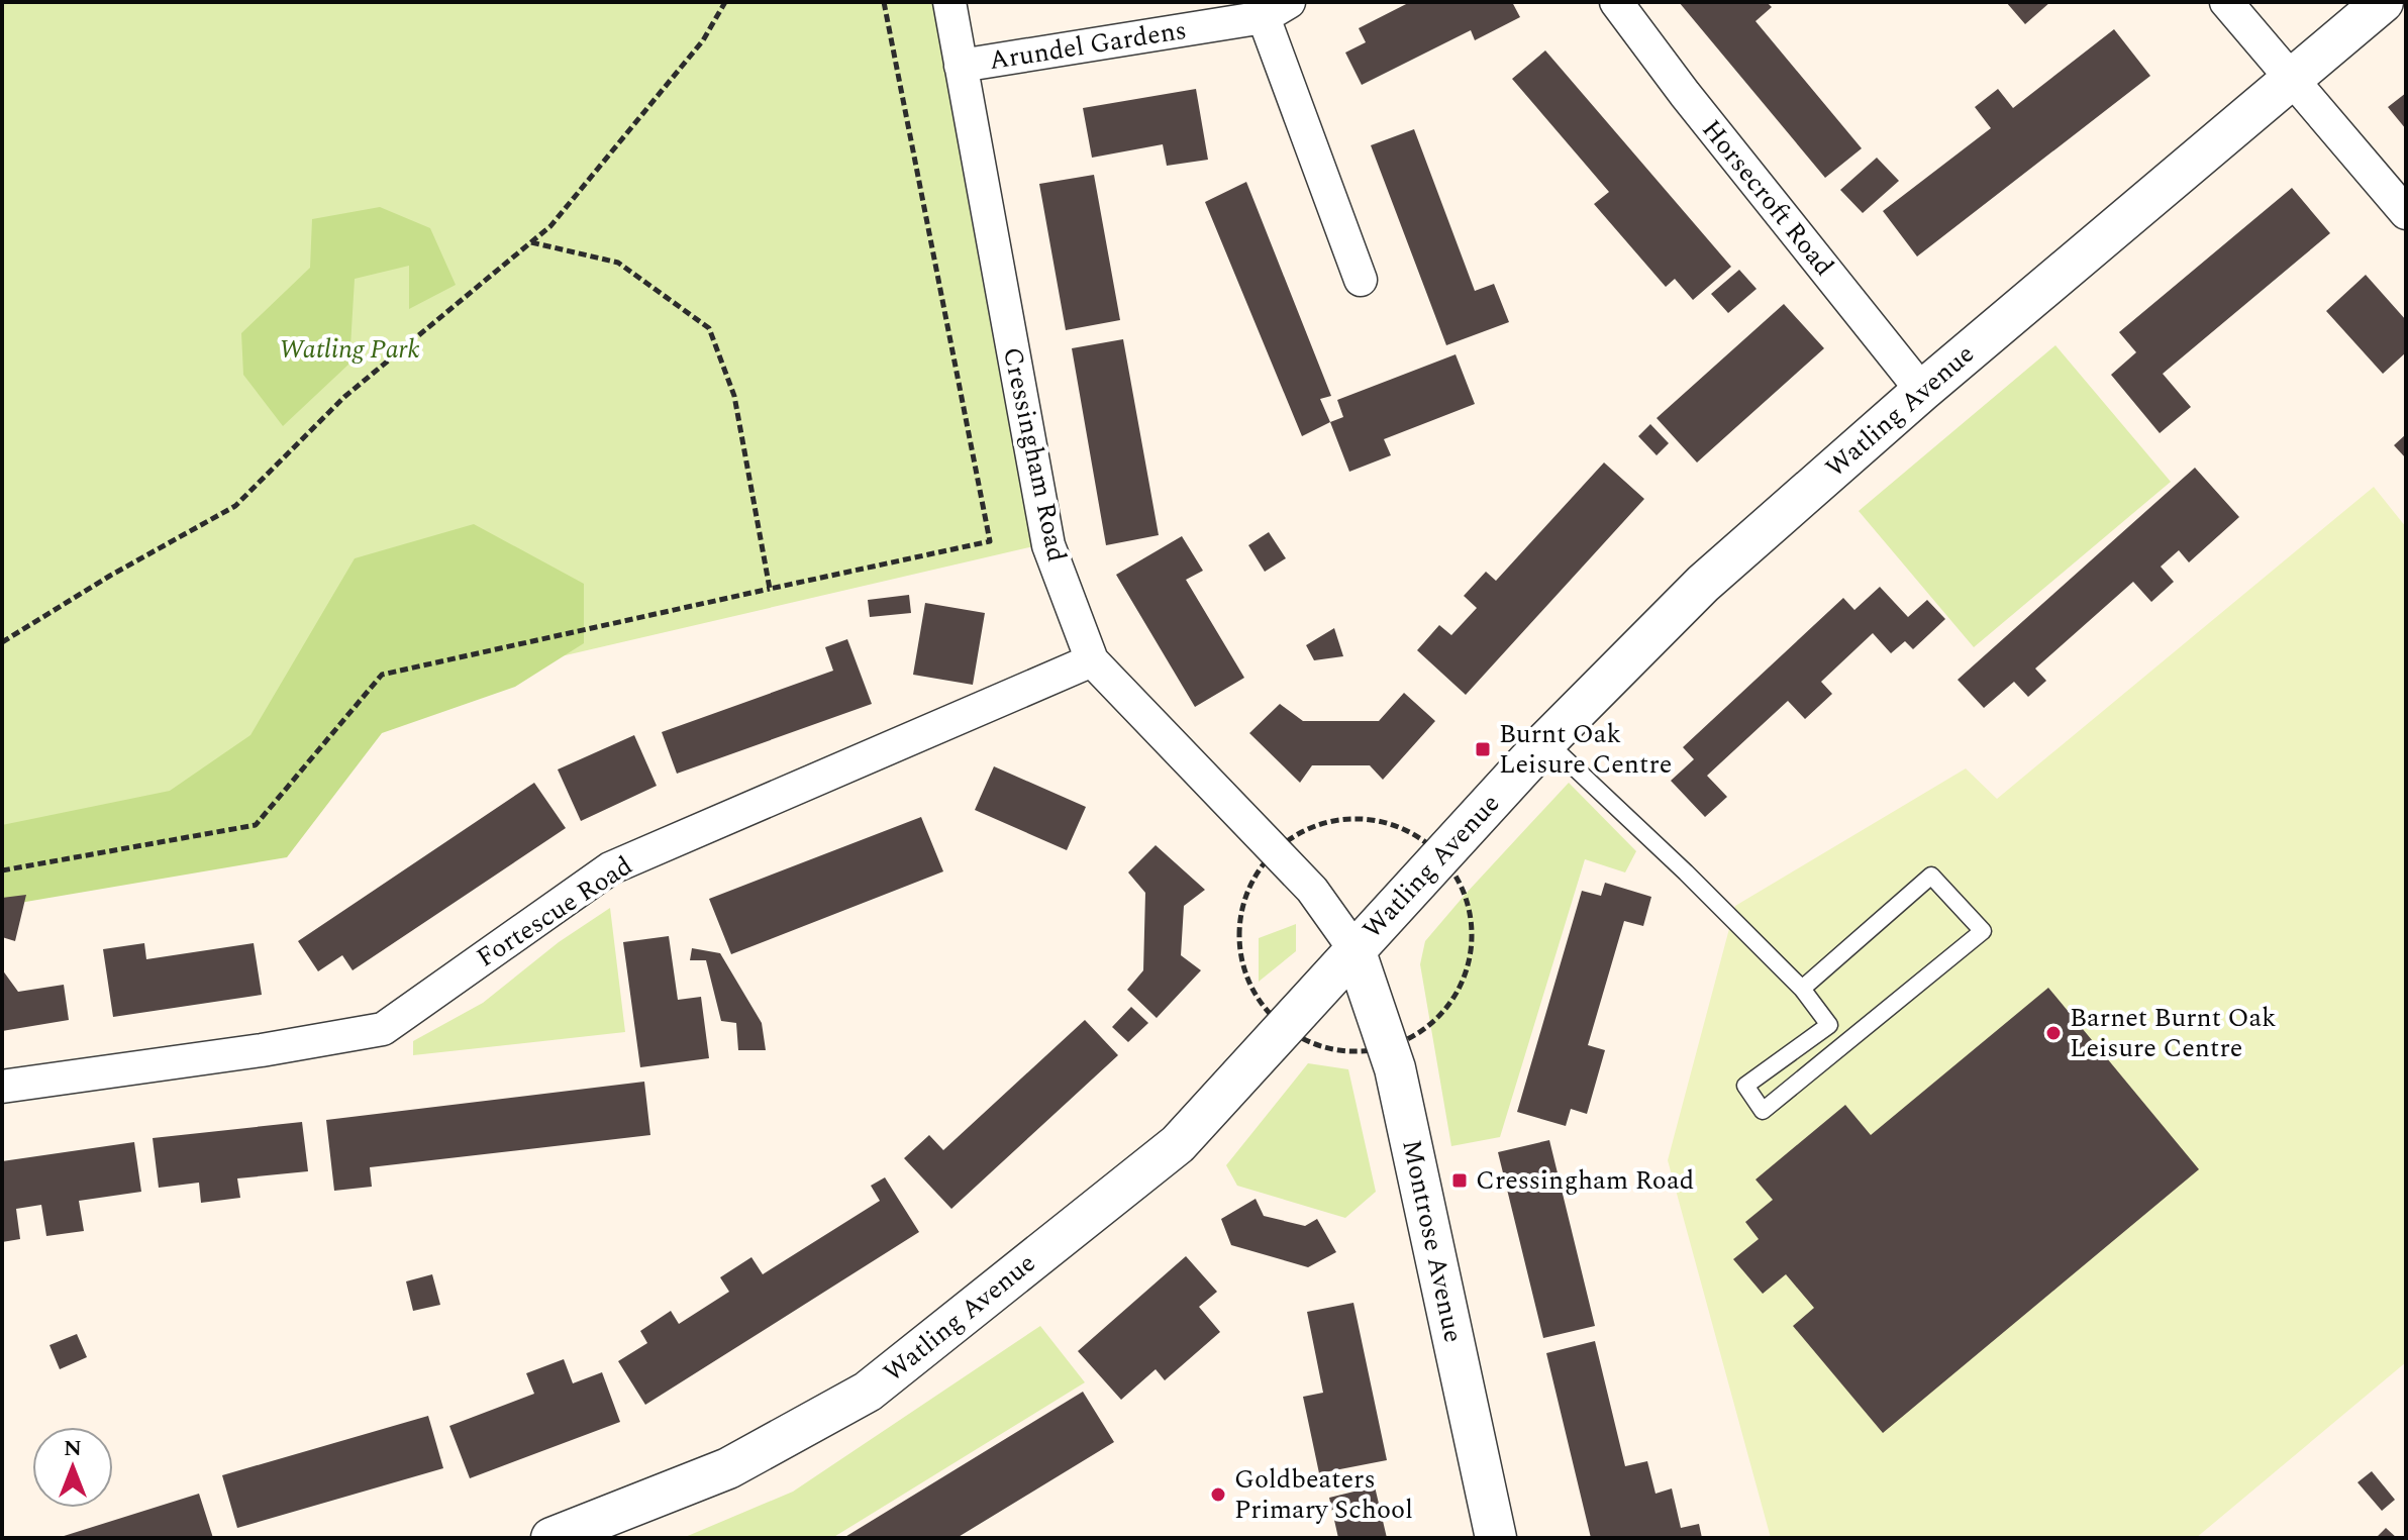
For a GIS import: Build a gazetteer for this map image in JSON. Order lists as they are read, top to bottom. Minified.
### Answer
{"streets":{"street":["Arundel Gardens","Horsecroft Road","Watling Avenue","Cressingham Road","Fortescue Road","Montrose Avenue"]},"crossings":[["Arundel Gardens","Cressingham Road"],["Horsecroft Road","Watling Avenue"],["Watling Avenue","Cressingham Road"],["Watling Avenue","Montrose Avenue"],["Cressingham Road","Fortescue Road"],["Cressingham Road","Montrose Avenue"]],"parks":["Watling Park"],"places":{"transit":["Burnt Oak Leisure Centre","Cressingham Road"],"other":["Barnet Burnt Oak Leisure Centre","Goldbeaters Primary School"]},"north":"top"}
